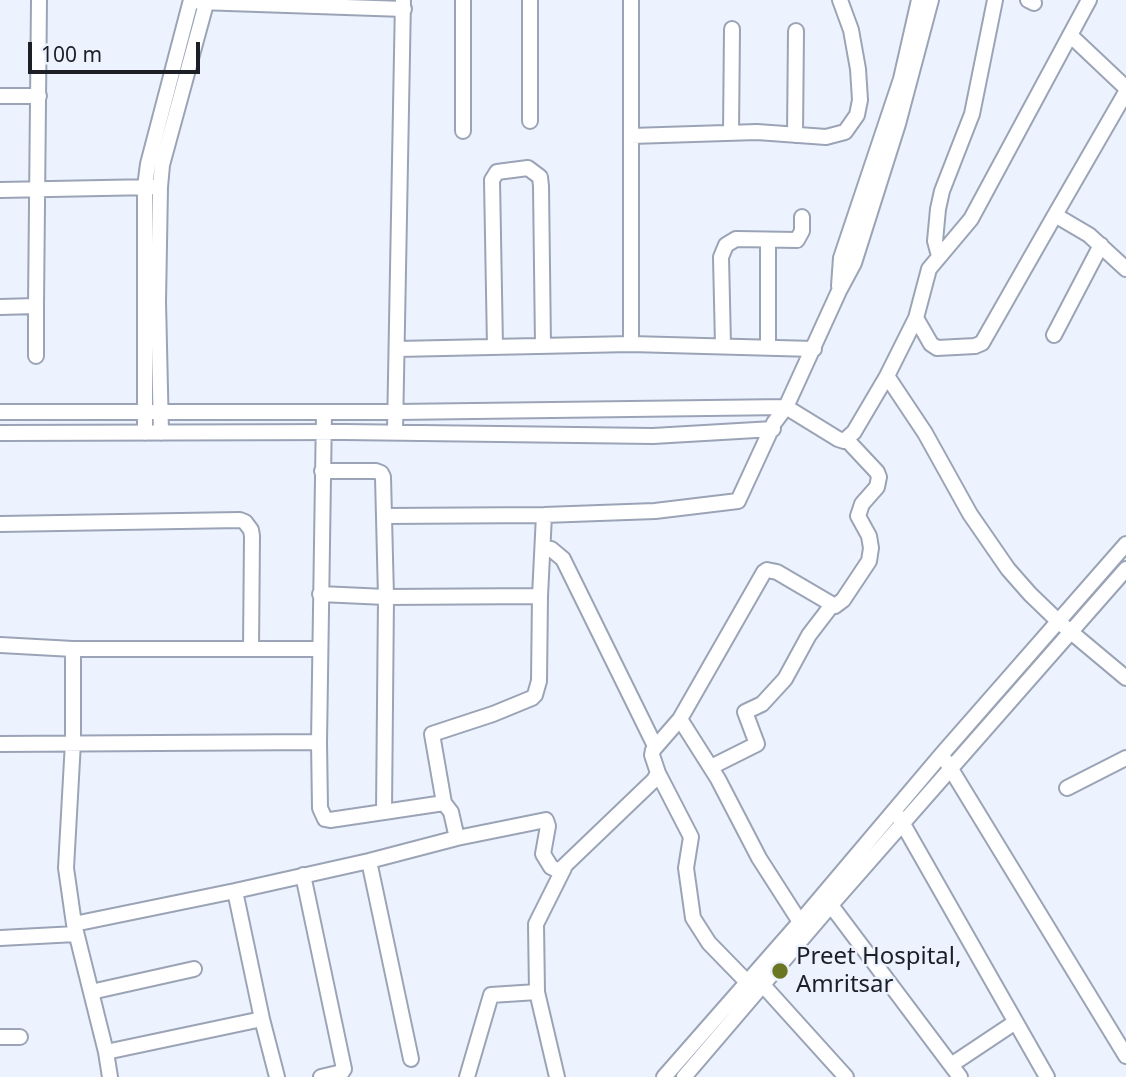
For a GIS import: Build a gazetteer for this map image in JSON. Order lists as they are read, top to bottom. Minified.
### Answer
{"places":["Preet Hospital, Amritsar"],"scale_bar":"100 m"}
